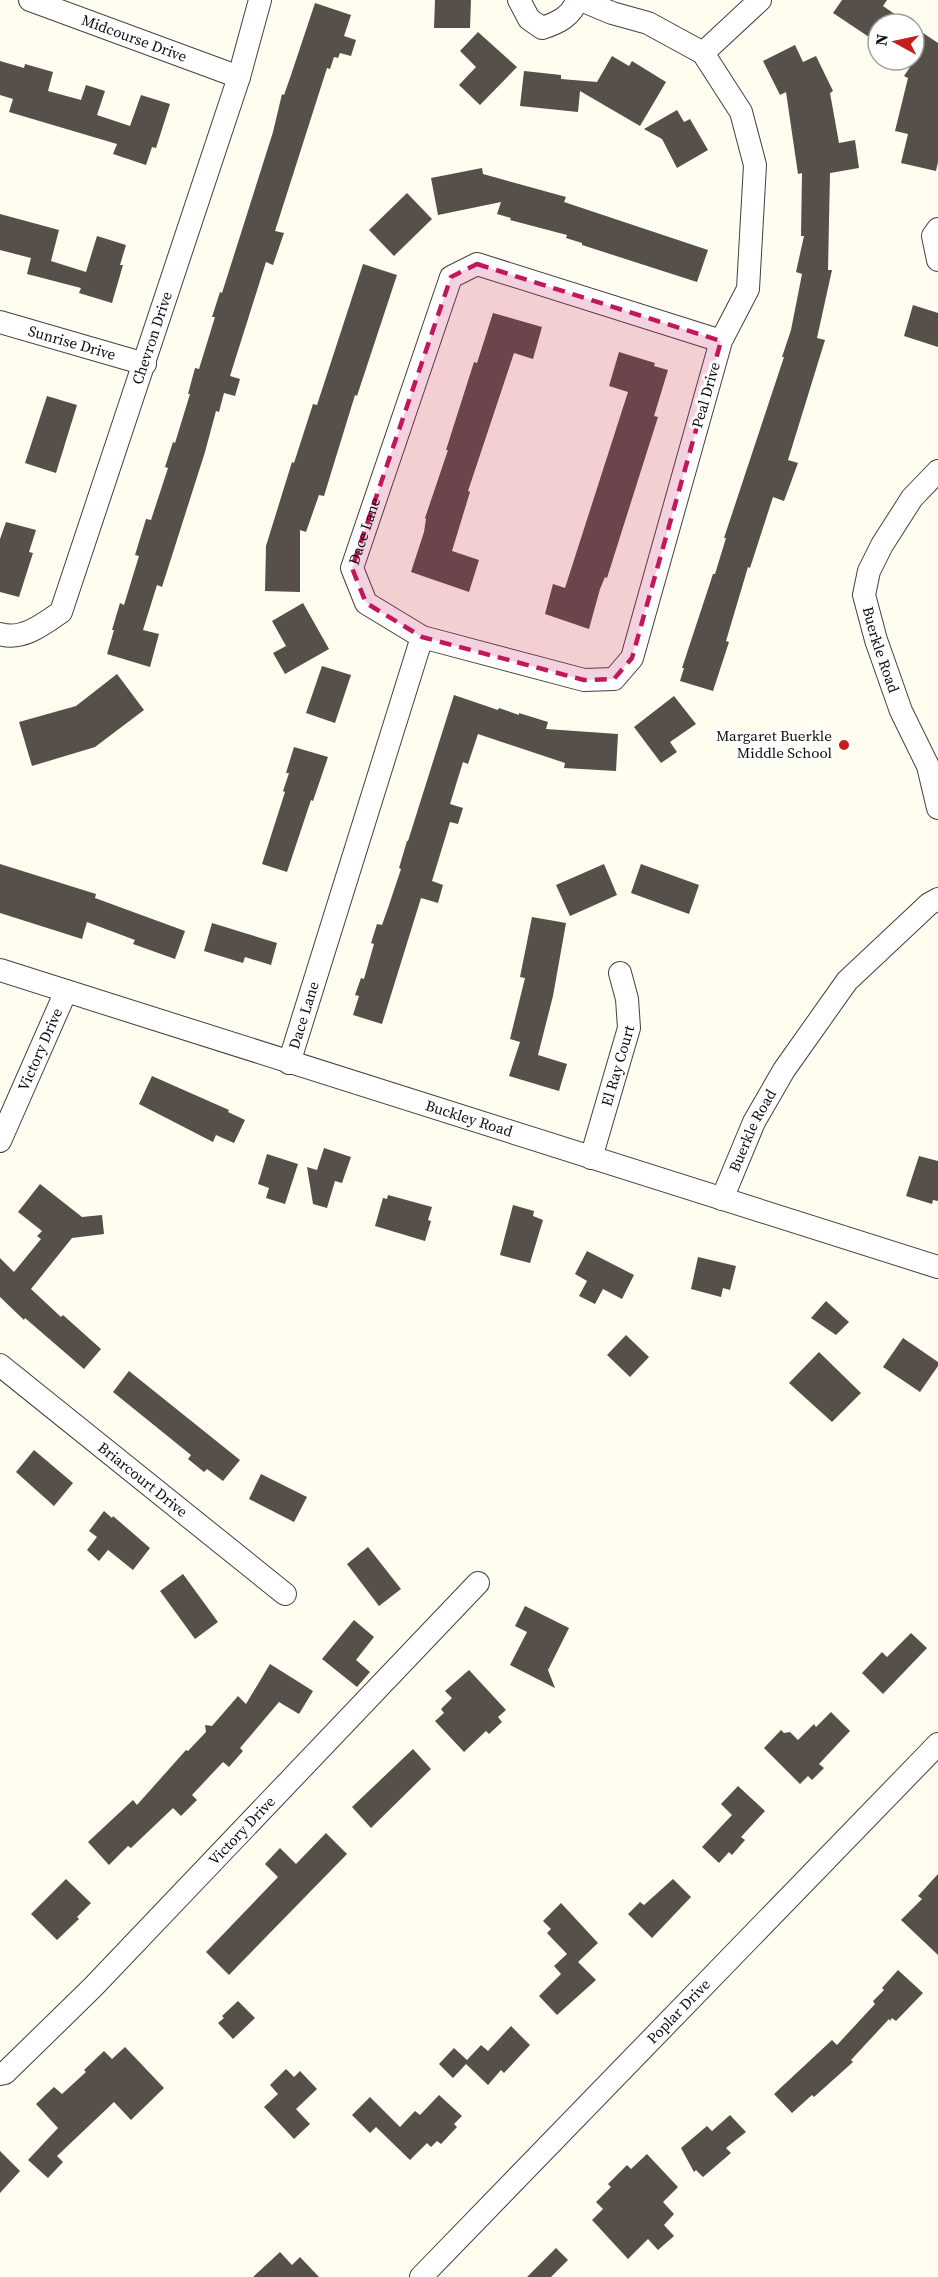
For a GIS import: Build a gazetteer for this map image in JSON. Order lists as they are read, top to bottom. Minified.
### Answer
{"streets":{"street":["Midcourse Drive","Chevron Drive","Sunrise Drive","Peal Drive","Dace Lane","Buerkle Road","Victory Drive","El Ray Court","Buckley Road","Briarcourt Drive","Poplar Drive"]},"crossings":[["Midcourse Drive","Chevron Drive"],["Chevron Drive","Sunrise Drive"],["Peal Drive","Dace Lane"],["Dace Lane","Buckley Road"],["Buerkle Road","Buckley Road"],["Victory Drive","Buckley Road"],["El Ray Court","Buckley Road"]],"places":["Margaret Buerkle Middle School"],"north":"left"}
